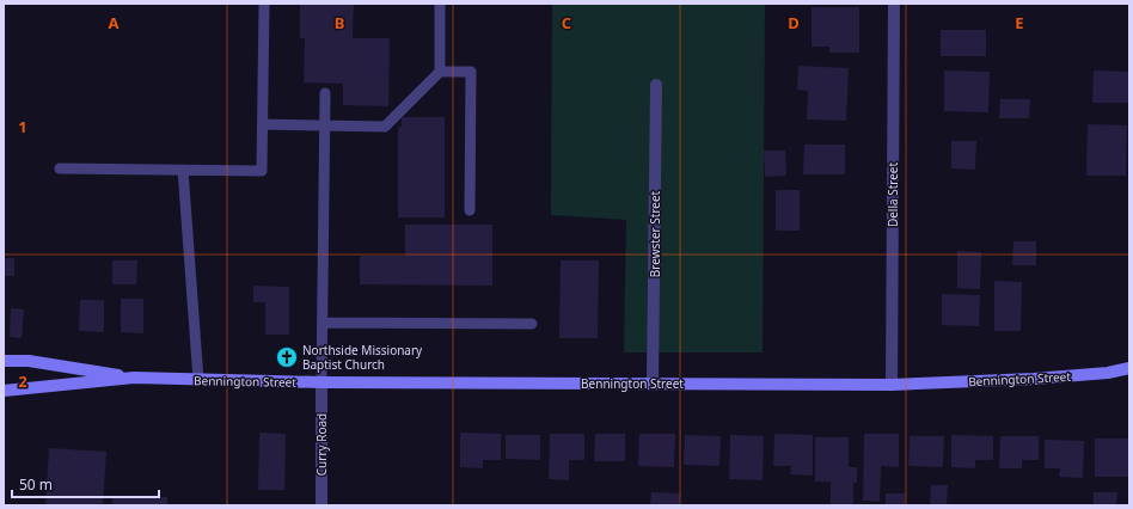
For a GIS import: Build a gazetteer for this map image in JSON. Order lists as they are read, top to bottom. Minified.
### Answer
{"streets":{"street":["Della Street","Brewster Street","Bennington Street","Curry Road"]},"crossings":[["Della Street","Bennington Street"],["Brewster Street","Bennington Street"],["Bennington Street","Curry Road"]],"places":{"church":["Northside Missionary Baptist Church"]},"scale_bar":"50 m","grid":{"columns":["A","B","C","D","E"],"rows":["1","2"]}}
